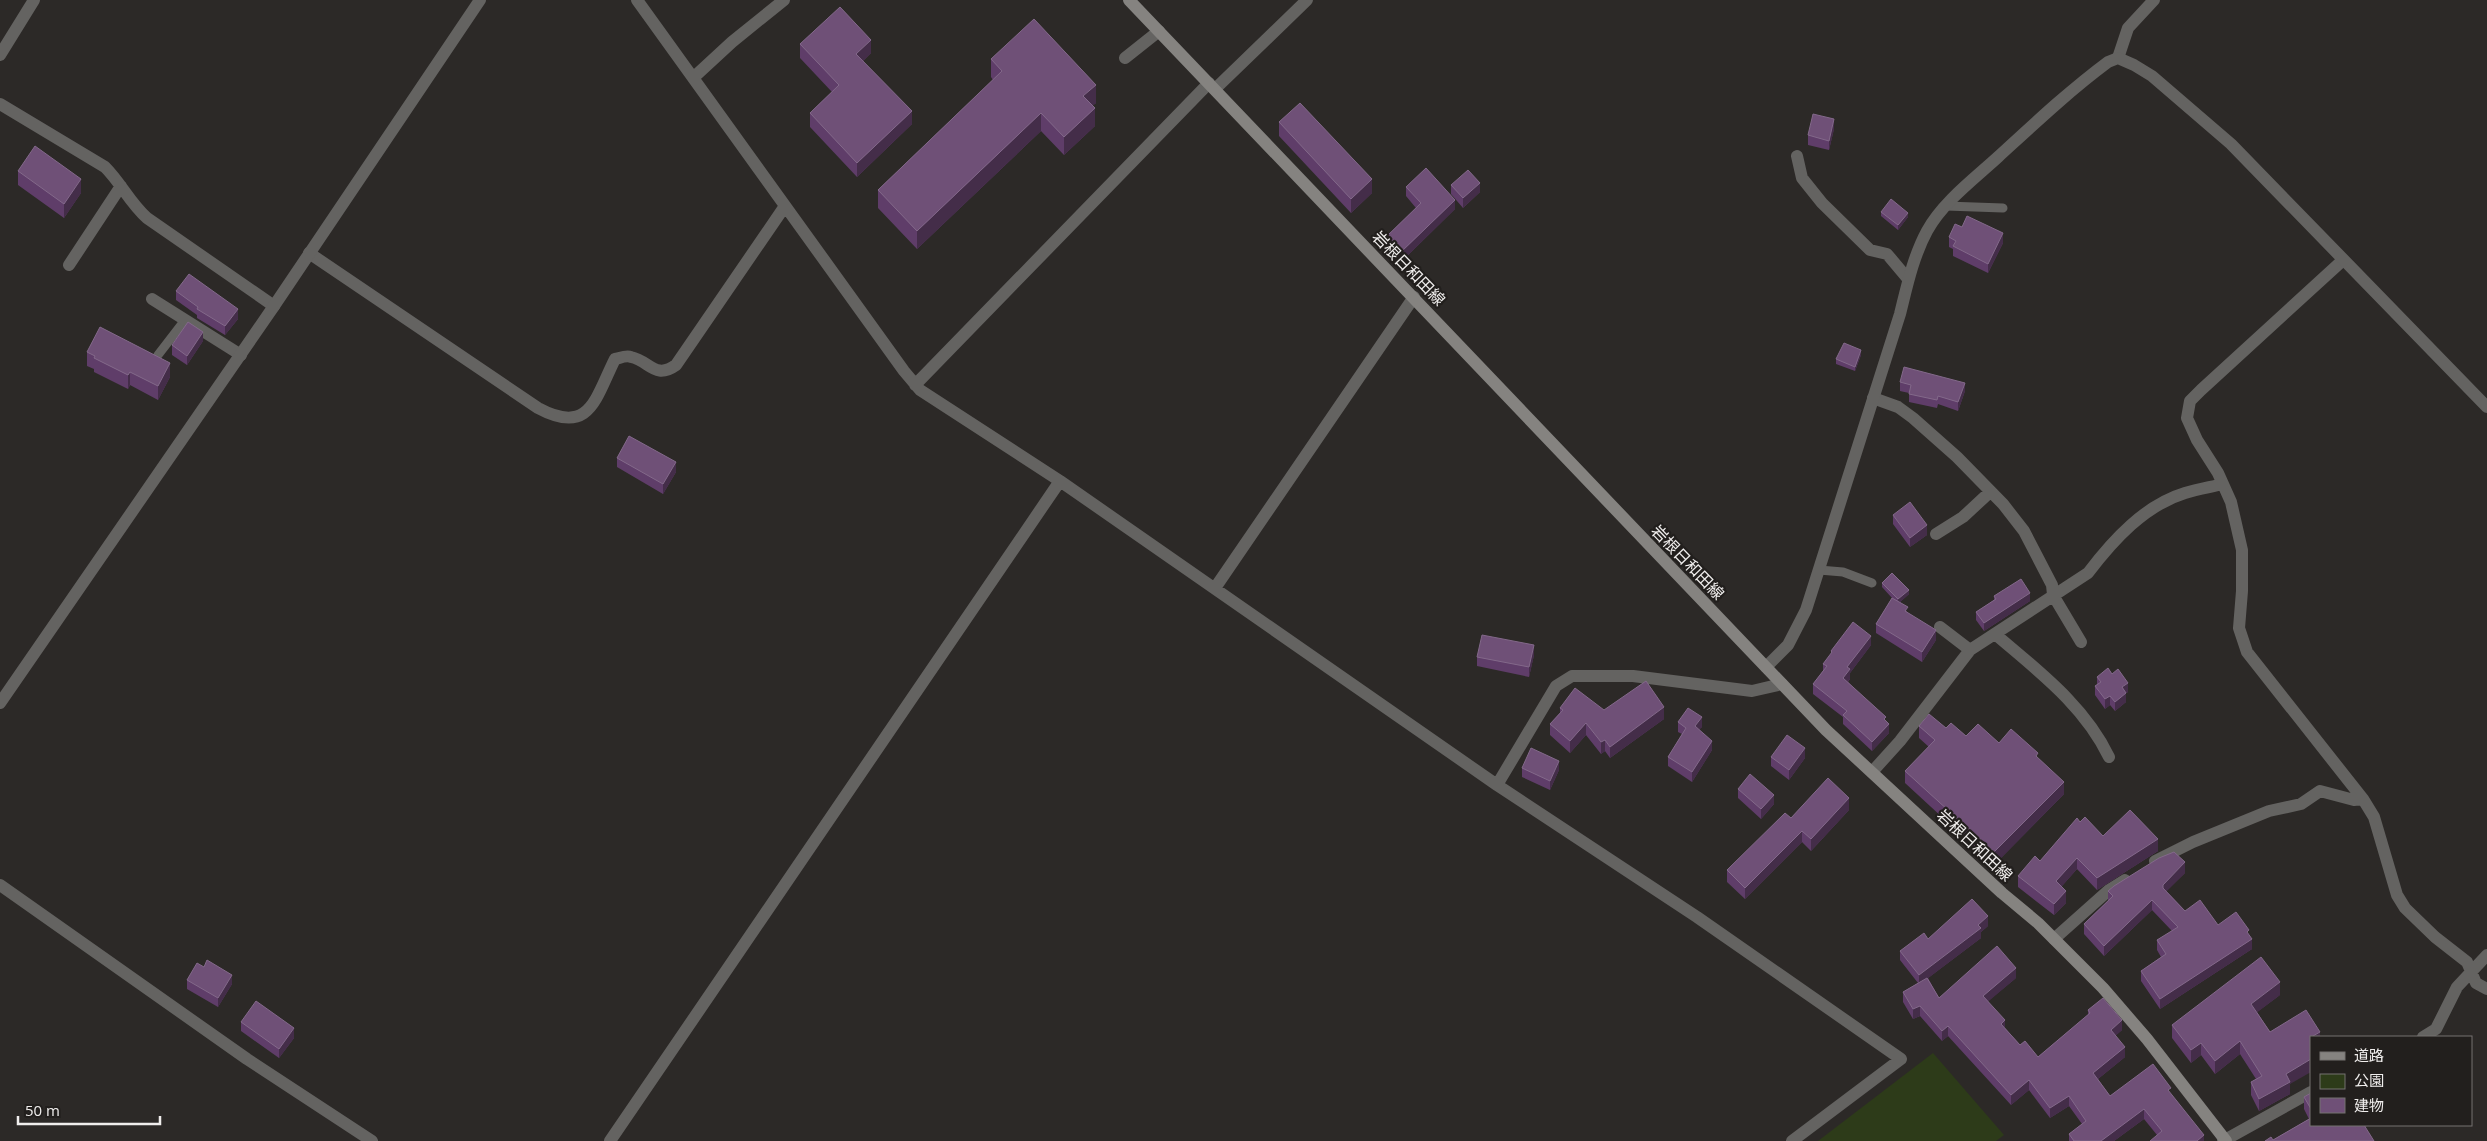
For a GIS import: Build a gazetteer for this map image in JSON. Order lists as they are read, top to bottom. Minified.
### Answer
{"streets":{"main road":["岩根日和田線"]},"legend":["道路","公園","建物"],"scale_bar":"50 m"}
